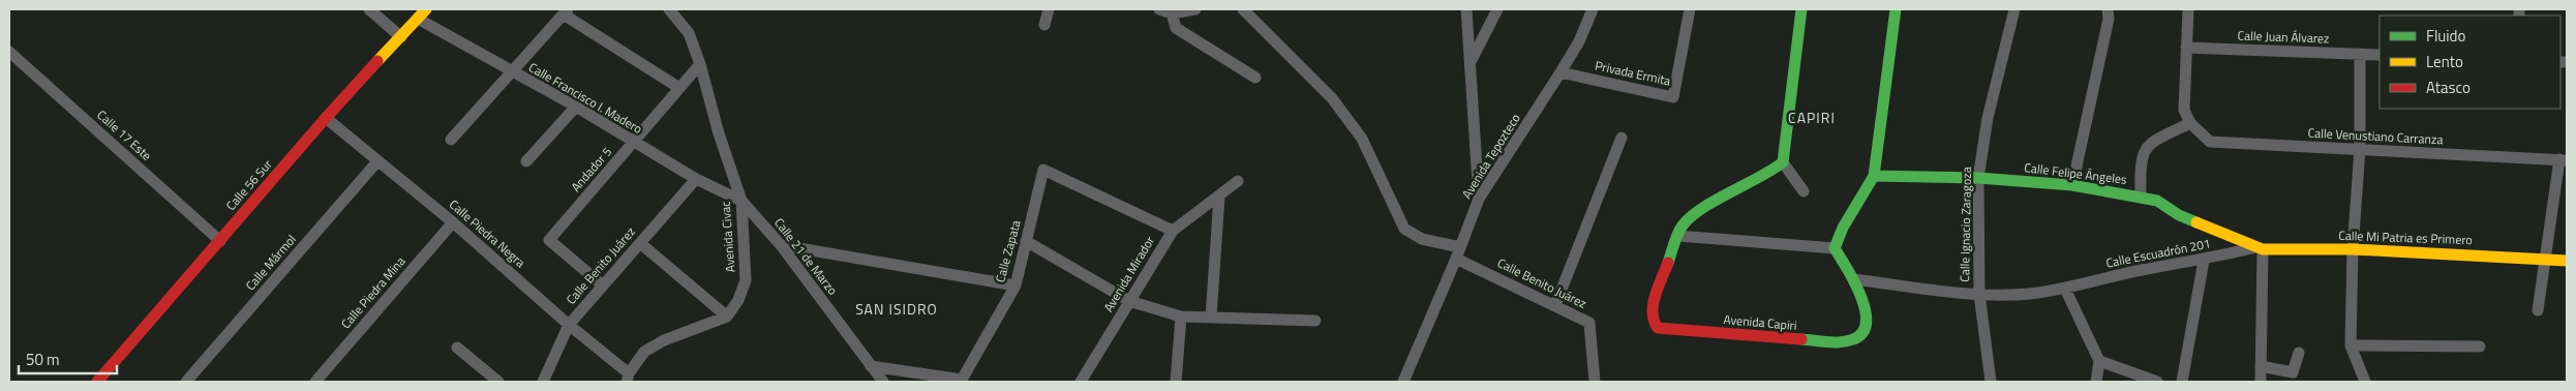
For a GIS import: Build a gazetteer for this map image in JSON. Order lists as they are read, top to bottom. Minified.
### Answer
{"streets":{"street":["Calle Juan Álvarez","Privada Ermita","Calle Francisco I. Madero","Calle 17 Este","Calle Venustiano Carranza","Avenida Tepozteco","Andador 5","Calle Felipe Ángeles","Calle 56 Sur","Calle Ignacio Zaragoza","Calle Piedra Negra","Avenida Civac","Calle Mi Patria es Primero","Calle Zapata","Calle Escuadrón 201","Calle 21 de Marzo","Calle Mármol","Calle Benito Juárez","Avenida Mirador","Calle Piedra Mina","Avenida Capiri"]},"crossings":[["Privada Ermita","Avenida Tepozteco"],["Calle Francisco I. Madero","Andador 5"],["Calle Francisco I. Madero","Calle 56 Sur"],["Calle Francisco I. Madero","Avenida Civac"],["Calle Francisco I. Madero","Calle 21 de Marzo"],["Calle Francisco I. Madero","Calle Benito Juárez"],["Calle 17 Este","Calle 56 Sur"],["Avenida Tepozteco","Calle Benito Juárez"],["Andador 5","Avenida Civac"],["Andador 5","Calle Benito Juárez"],["Calle Felipe Ángeles","Calle Ignacio Zaragoza"],["Calle Felipe Ángeles","Calle Mi Patria es Primero"],["Calle Felipe Ángeles","Calle Escuadrón 201"],["Calle 56 Sur","Calle Piedra Negra"],["Calle Piedra Negra","Calle Mármol"],["Calle Piedra Negra","Calle Benito Juárez"],["Calle Piedra Negra","Calle Piedra Mina"],["Avenida Civac","Calle 21 de Marzo"],["Calle Mi Patria es Primero","Calle Escuadrón 201"],["Calle Zapata","Calle 21 de Marzo"],["Calle Zapata","Avenida Mirador"]],"districts":["CAPIRI","SAN ISIDRO"],"legend":["Fluido","Lento","Atasco"],"scale_bar":"50 m"}
